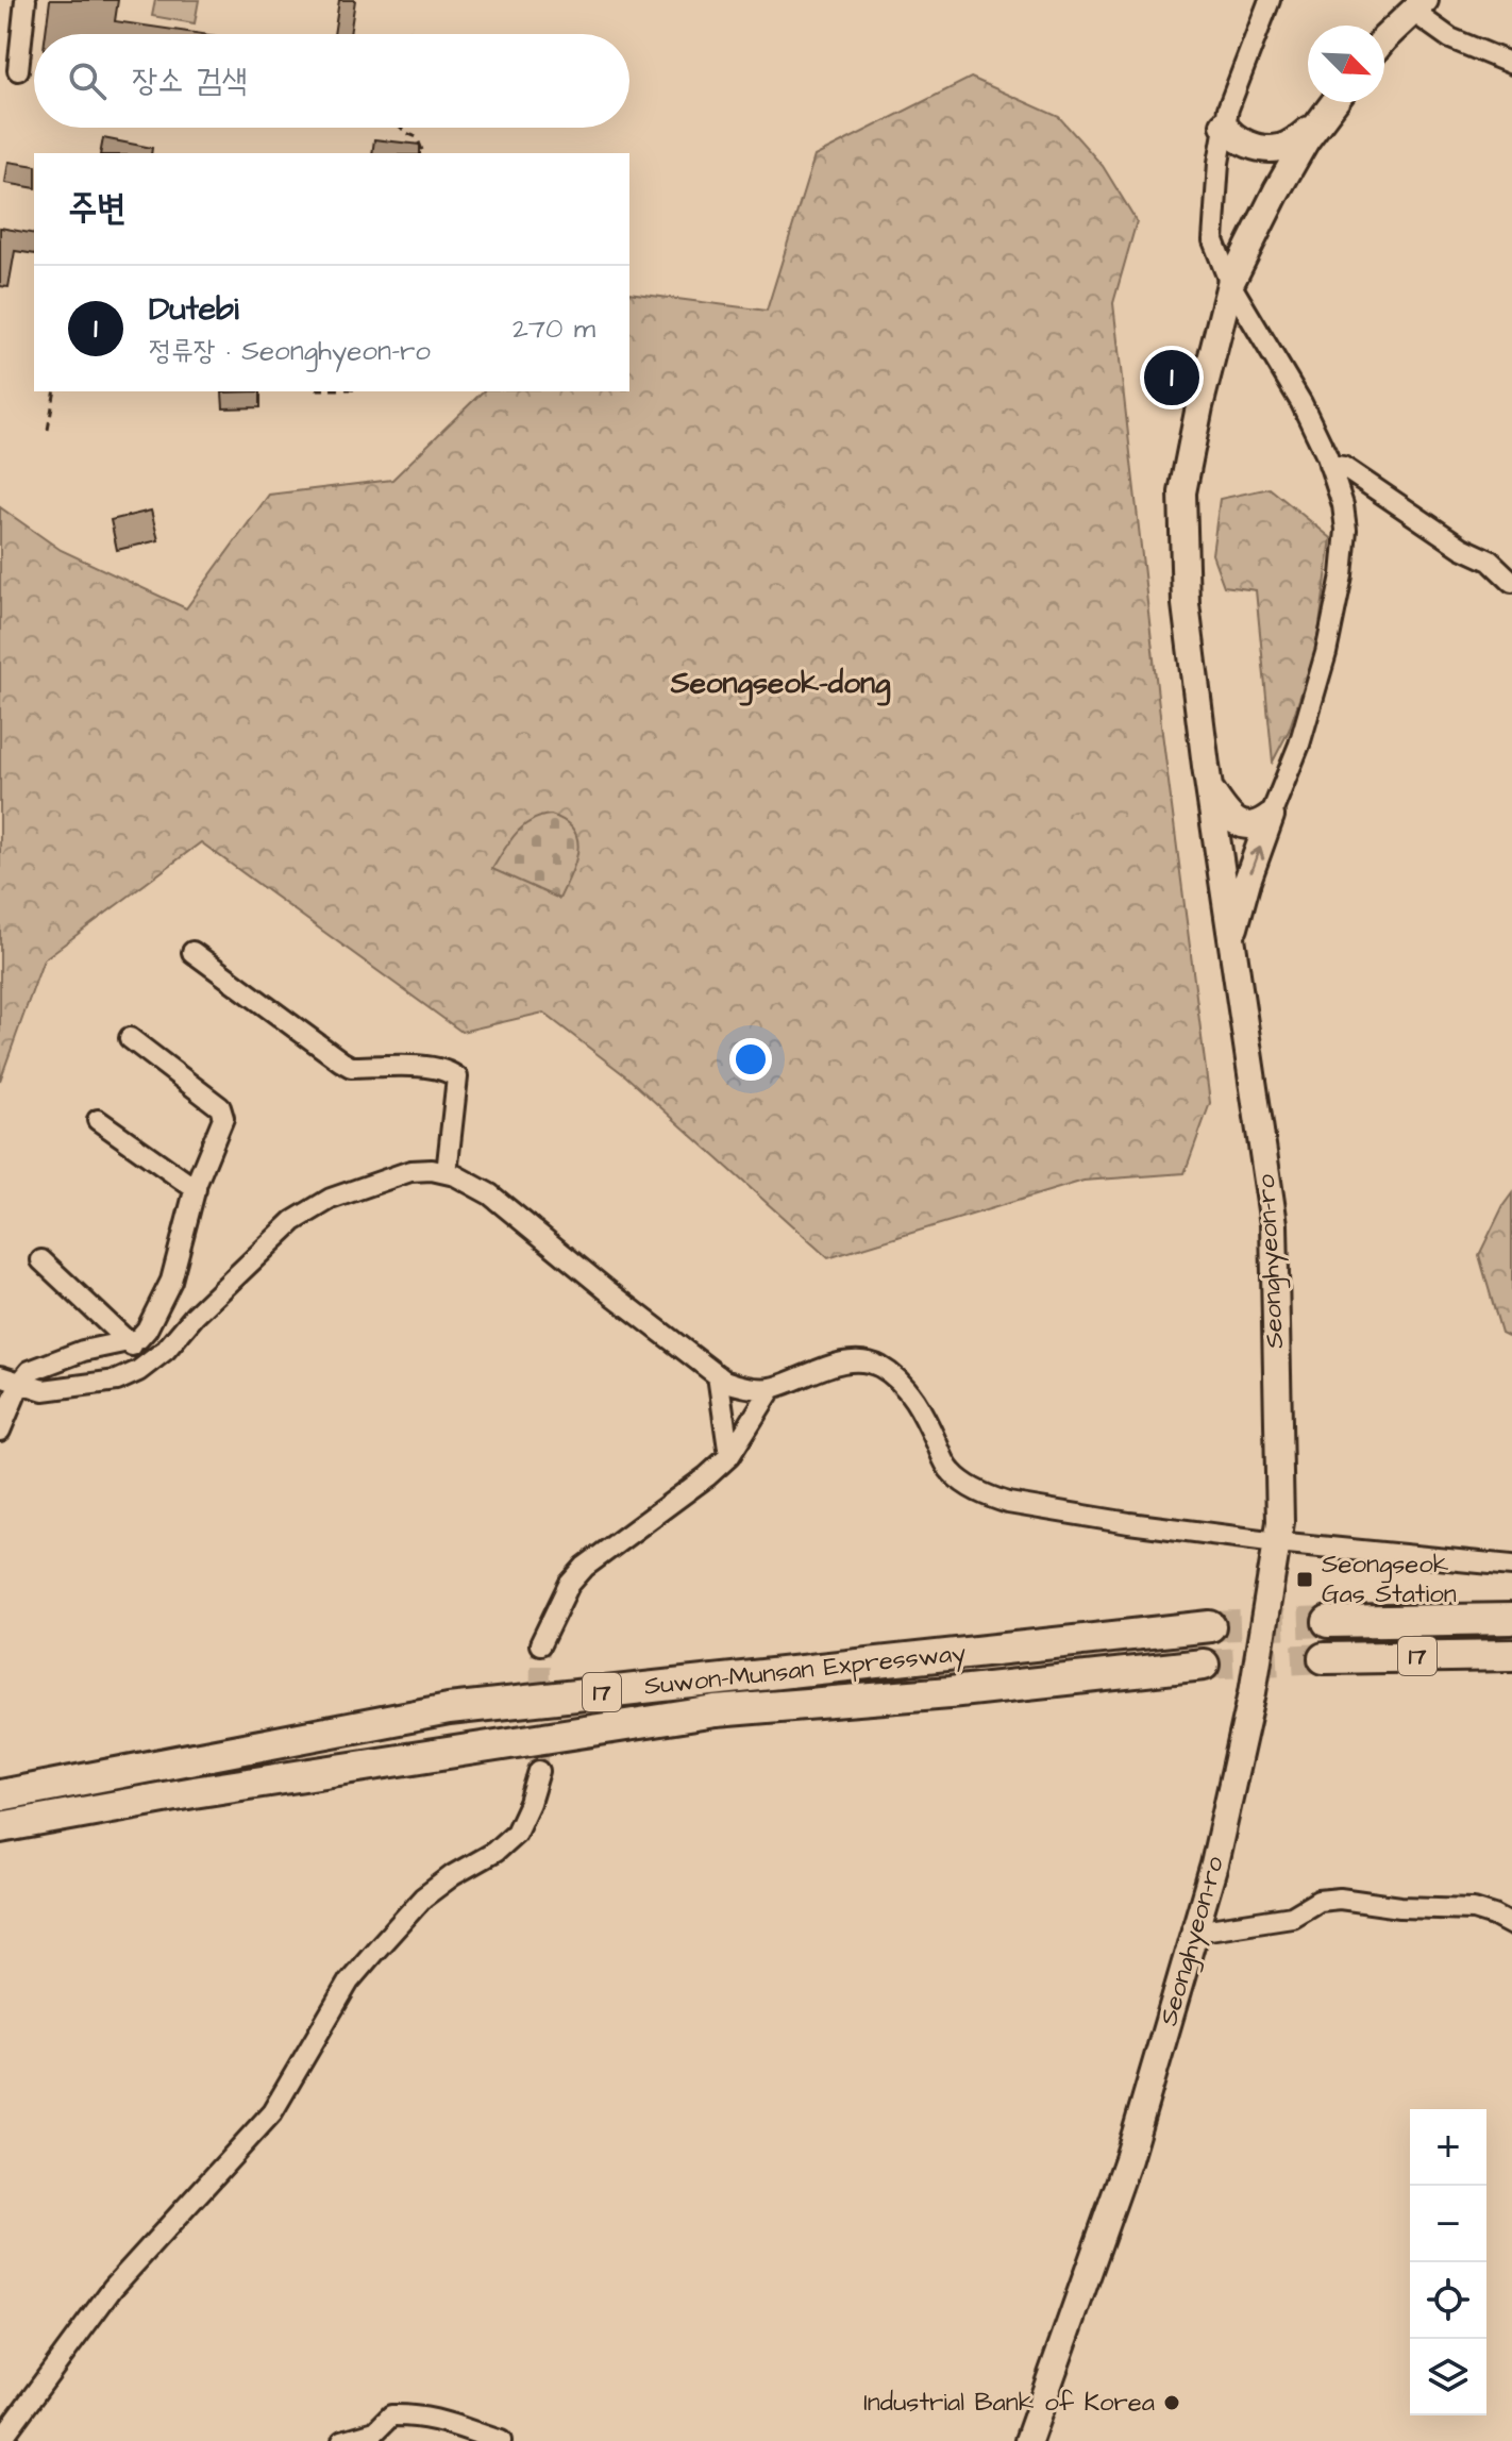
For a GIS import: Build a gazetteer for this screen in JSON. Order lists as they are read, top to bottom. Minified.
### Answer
{"streets":{"highway":["17","Suwon-Munsan Expressway"],"main road":["Seonghyeon-ro"]},"districts":["Seongseok-dong"],"places":{"transit":["Seongseok Gas Station"],"other":["Industrial Bank of Korea"]},"north":"bottom right","page":{"search":"장소 검색","heading":"주변","list":[{"mark":"1","name":"Dutebi","note":"정류장 · Seonghyeon-ro","value":"270 m"}],"pins":"1","map_buttons":["+","−"]}}
